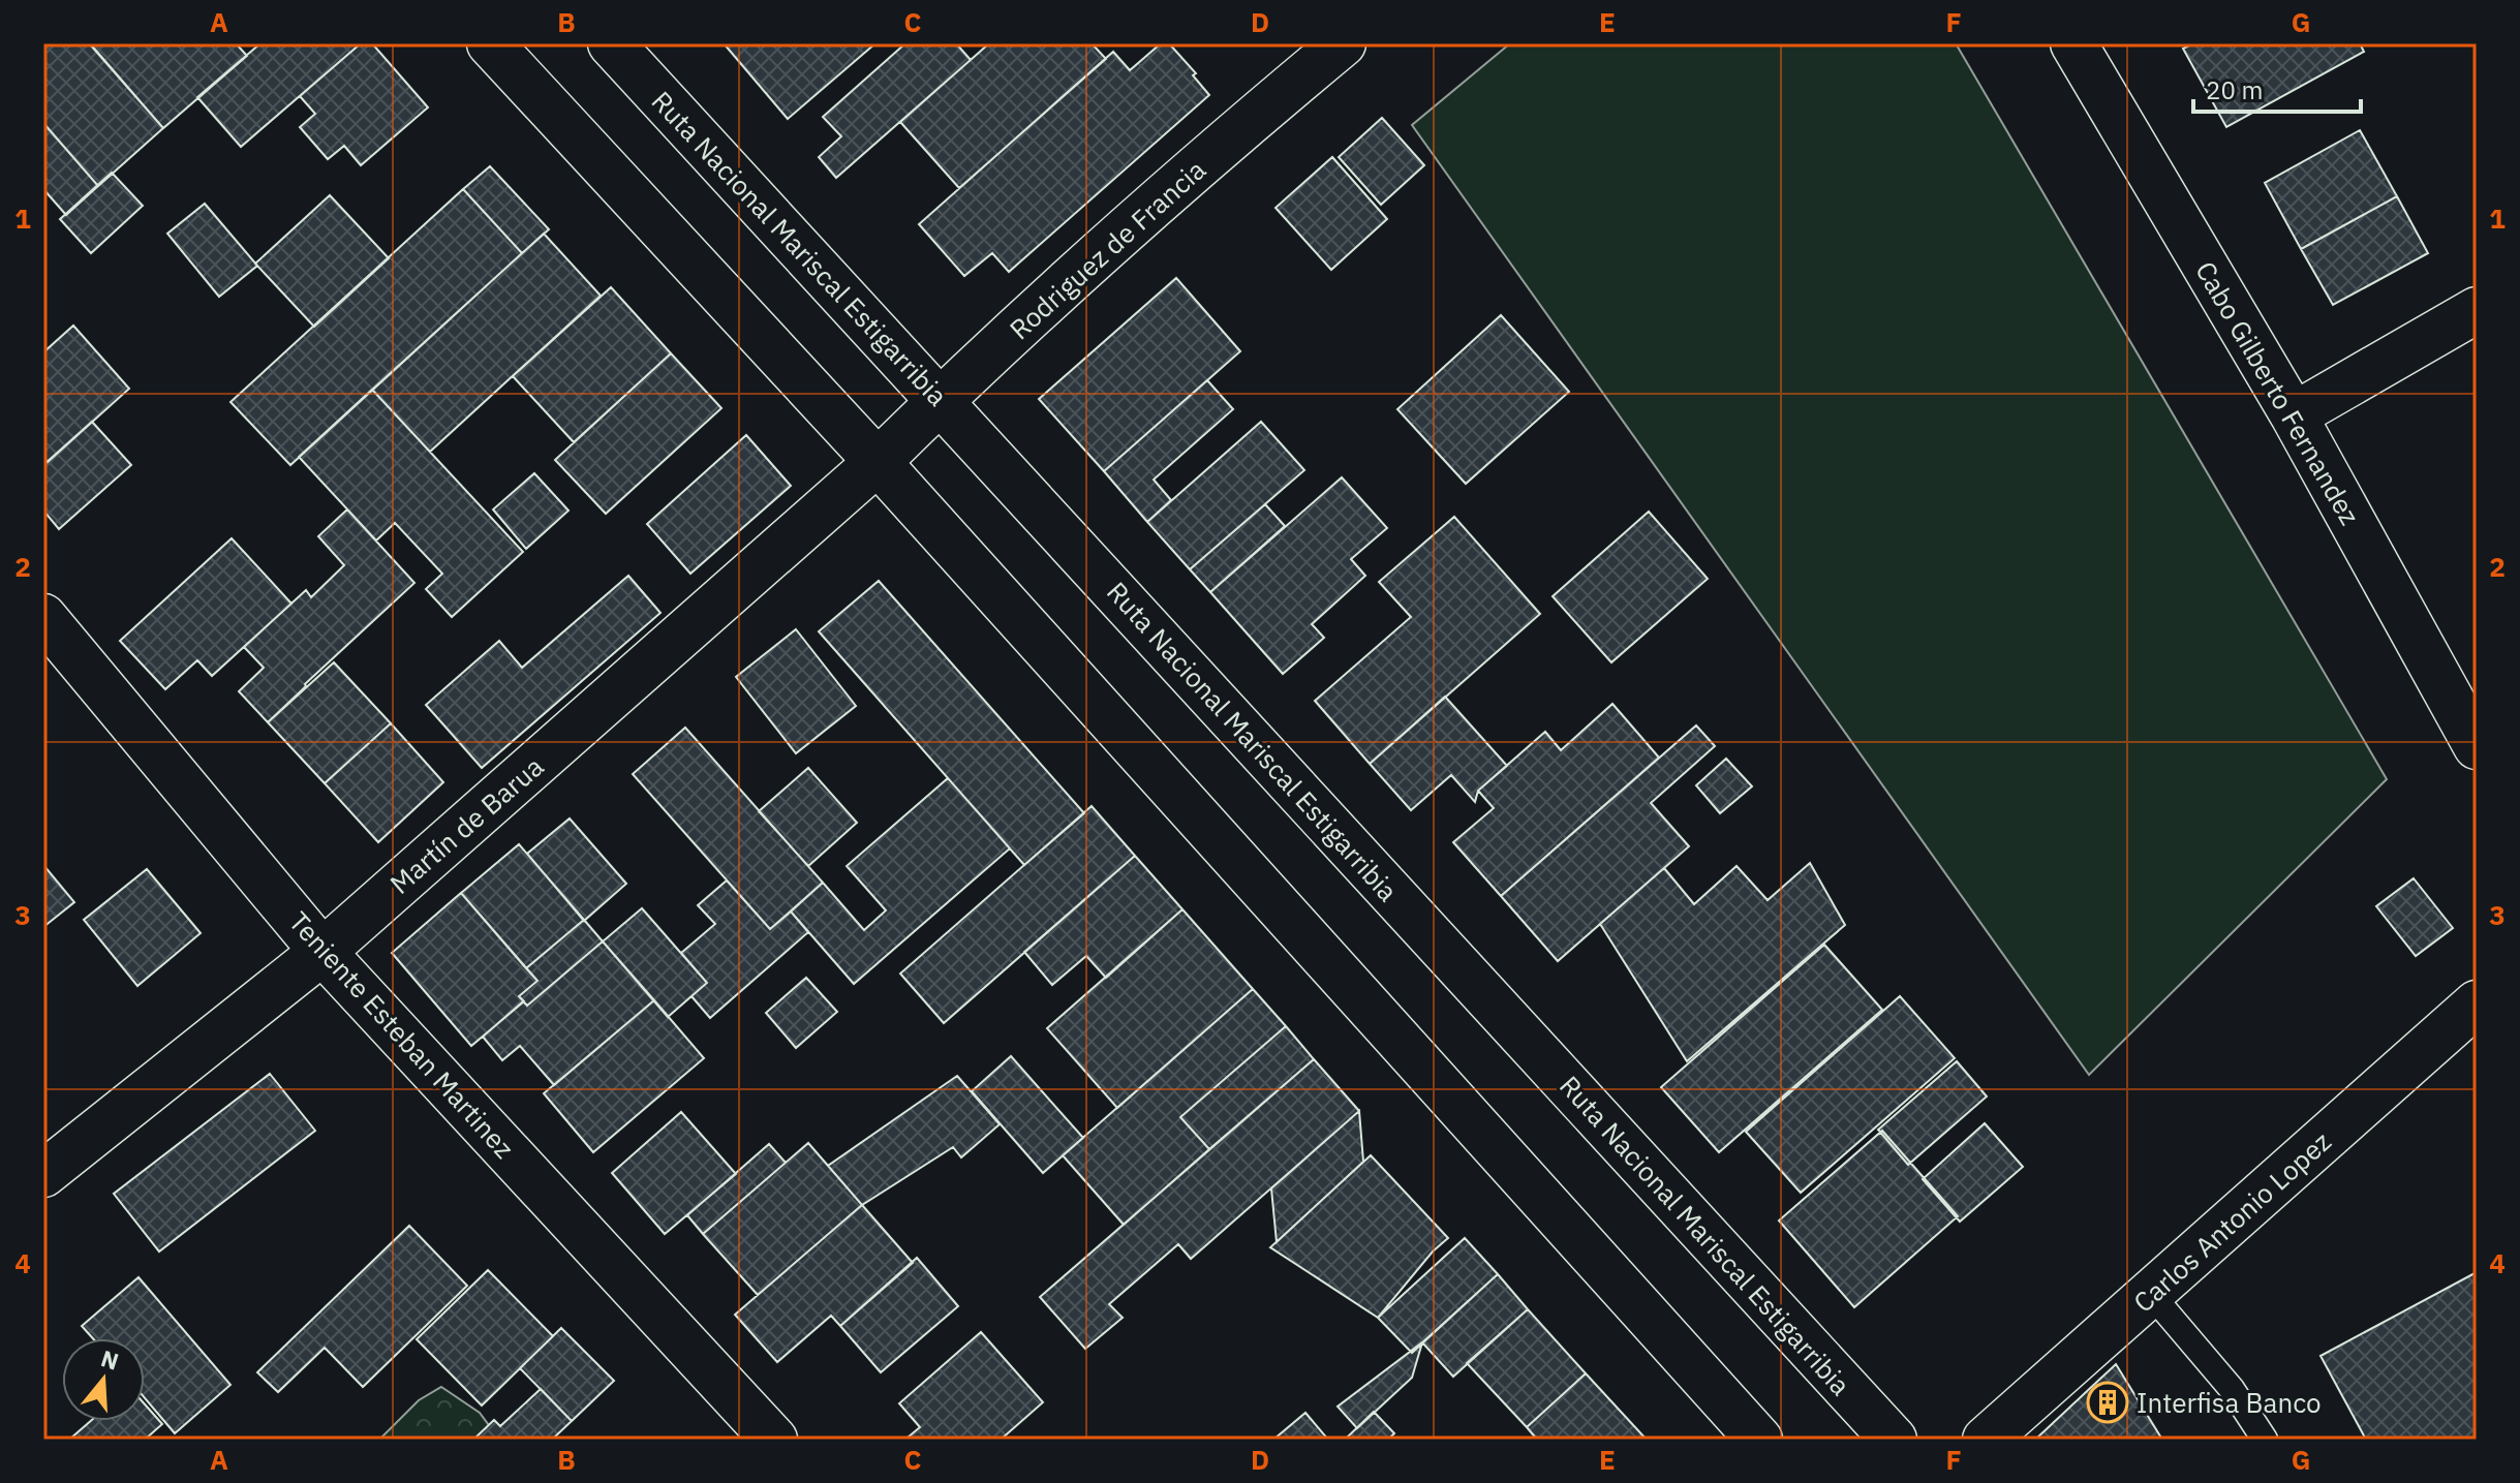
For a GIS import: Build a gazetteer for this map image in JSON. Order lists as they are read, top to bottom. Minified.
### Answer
{"streets":{"main road":["Ruta Nacional Mariscal Estigarribia","Rodriguez de Francia","Cabo Gilberto Fernandez","Martín de Barua","Teniente Esteban Martinez","Carlos Antonio Lopez"]},"crossings":[["Ruta Nacional Mariscal Estigarribia","Rodriguez de Francia"],["Rodriguez de Francia","Martín de Barua"],["Martín de Barua","Teniente Esteban Martinez"]],"places":{"building":["Interfisa Banco"]},"scale_bar":"20 m","north":"top","grid":{"columns":["A","B","C","D","E","F","G"],"rows":["1","2","3","4"]}}
